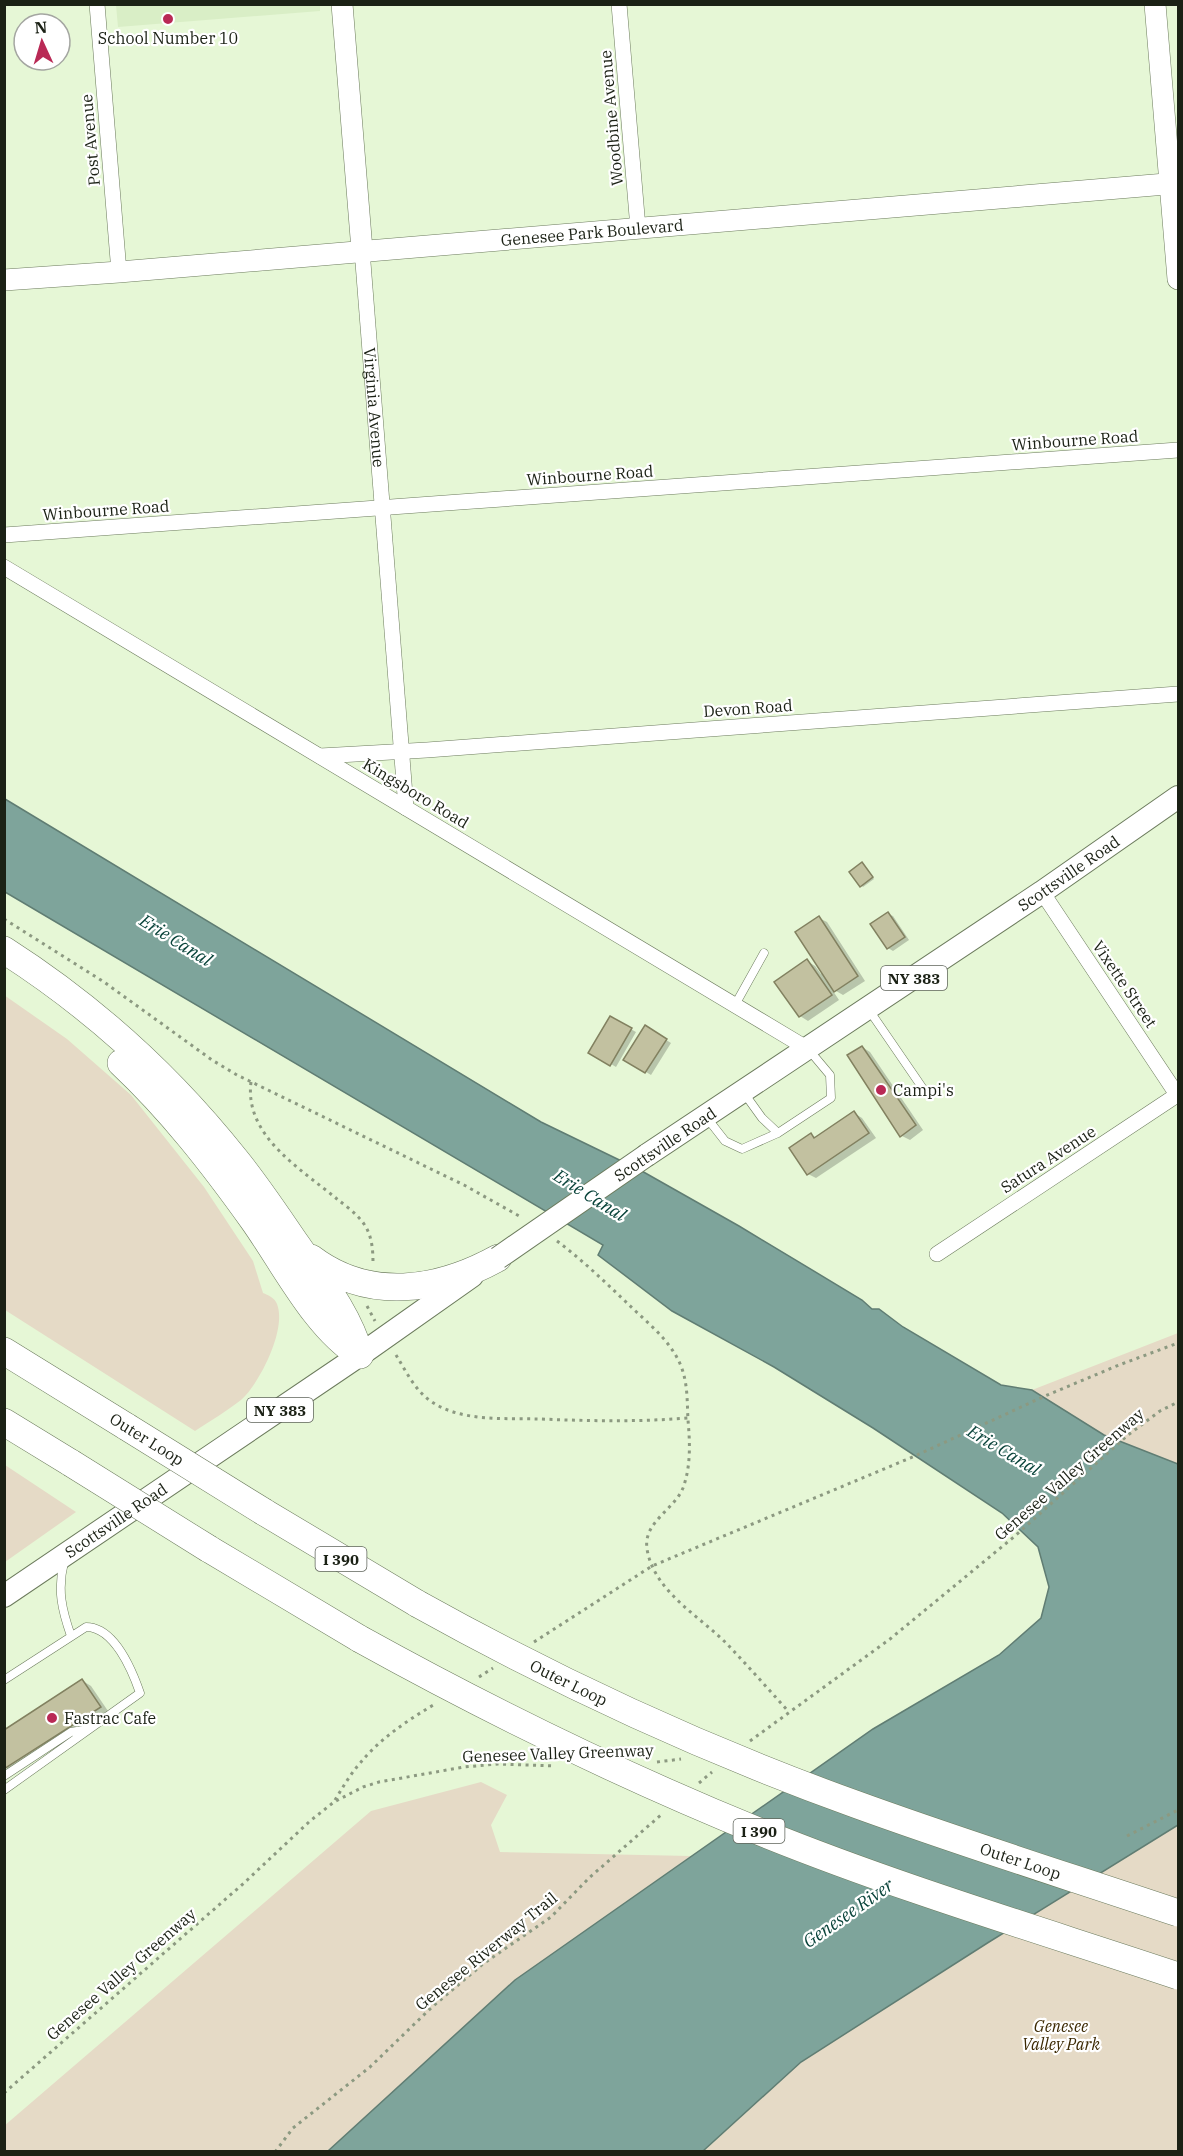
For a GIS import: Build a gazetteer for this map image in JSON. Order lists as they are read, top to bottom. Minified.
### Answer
{"streets":{"highway":["Outer Loop","I 390"],"main road":["Scottsville Road","NY 383"],"street":["Woodbine Avenue","Post Avenue","Genesee Park Boulevard","Virginia Avenue","Winbourne Road","Devon Road","Kingsboro Road","Vixette Street","Satura Avenue"],"path":["Genesee Valley Greenway","Genesee Riverway Trail"]},"crossings":[["Woodbine Avenue","Genesee Park Boulevard"],["Post Avenue","Genesee Park Boulevard"],["Genesee Park Boulevard","Virginia Avenue"],["Virginia Avenue","Winbourne Road"],["Virginia Avenue","Devon Road"],["Virginia Avenue","Kingsboro Road"],["Devon Road","Kingsboro Road"],["Kingsboro Road","Scottsville Road"],["Scottsville Road","Vixette Street"],["Vixette Street","Satura Avenue"]],"water":["Erie Canal","Genesee River"],"parks":["Genesee Valley Park"],"places":["School Number 10","Campi's","Fastrac Cafe"],"north":"top"}
